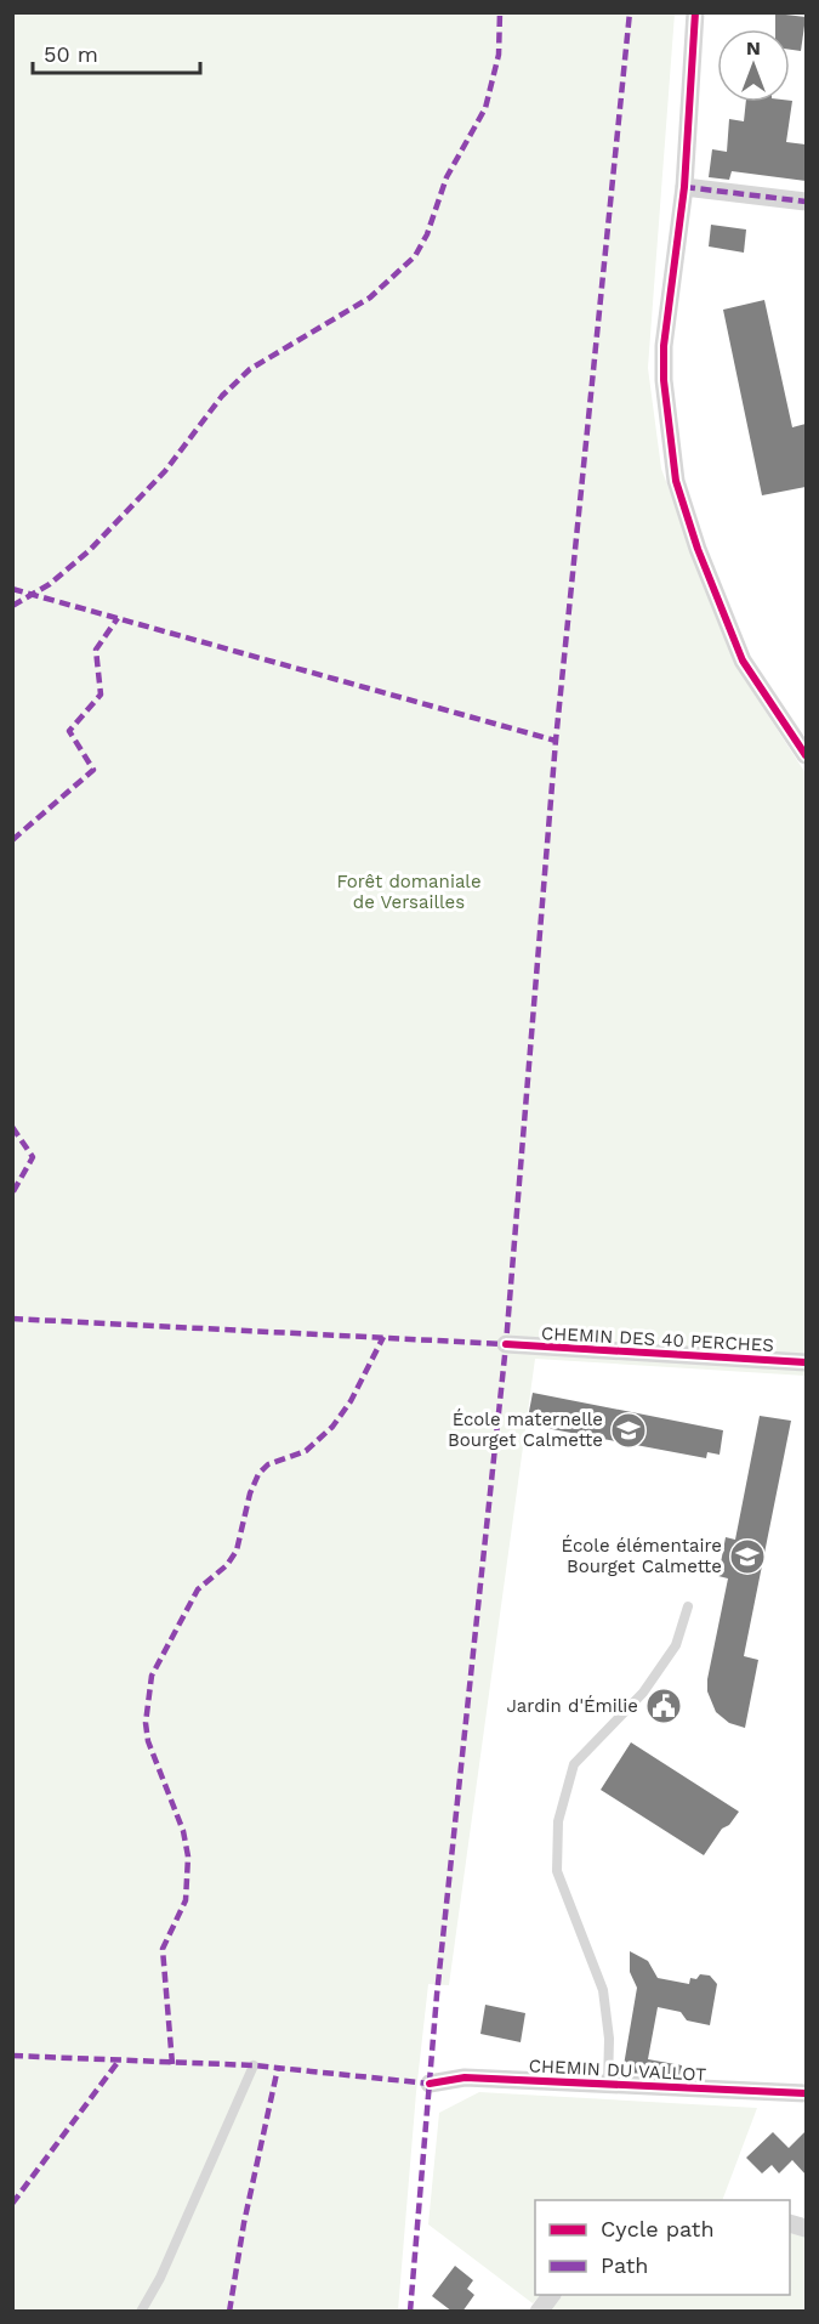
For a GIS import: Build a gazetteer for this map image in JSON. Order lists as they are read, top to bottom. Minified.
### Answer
{"streets":{"street":["CHEMIN DES 40 PERCHES","CHEMIN DU VALLOT"]},"parks":["Forêt domaniale de Versailles"],"places":{"school or university":["École maternelle Bourget Calmette","École élémentaire Bourget Calmette"],"public building":["Jardin d'Émilie"]},"legend":["Cycle path","Path"],"scale_bar":"50 m","north":"top"}
